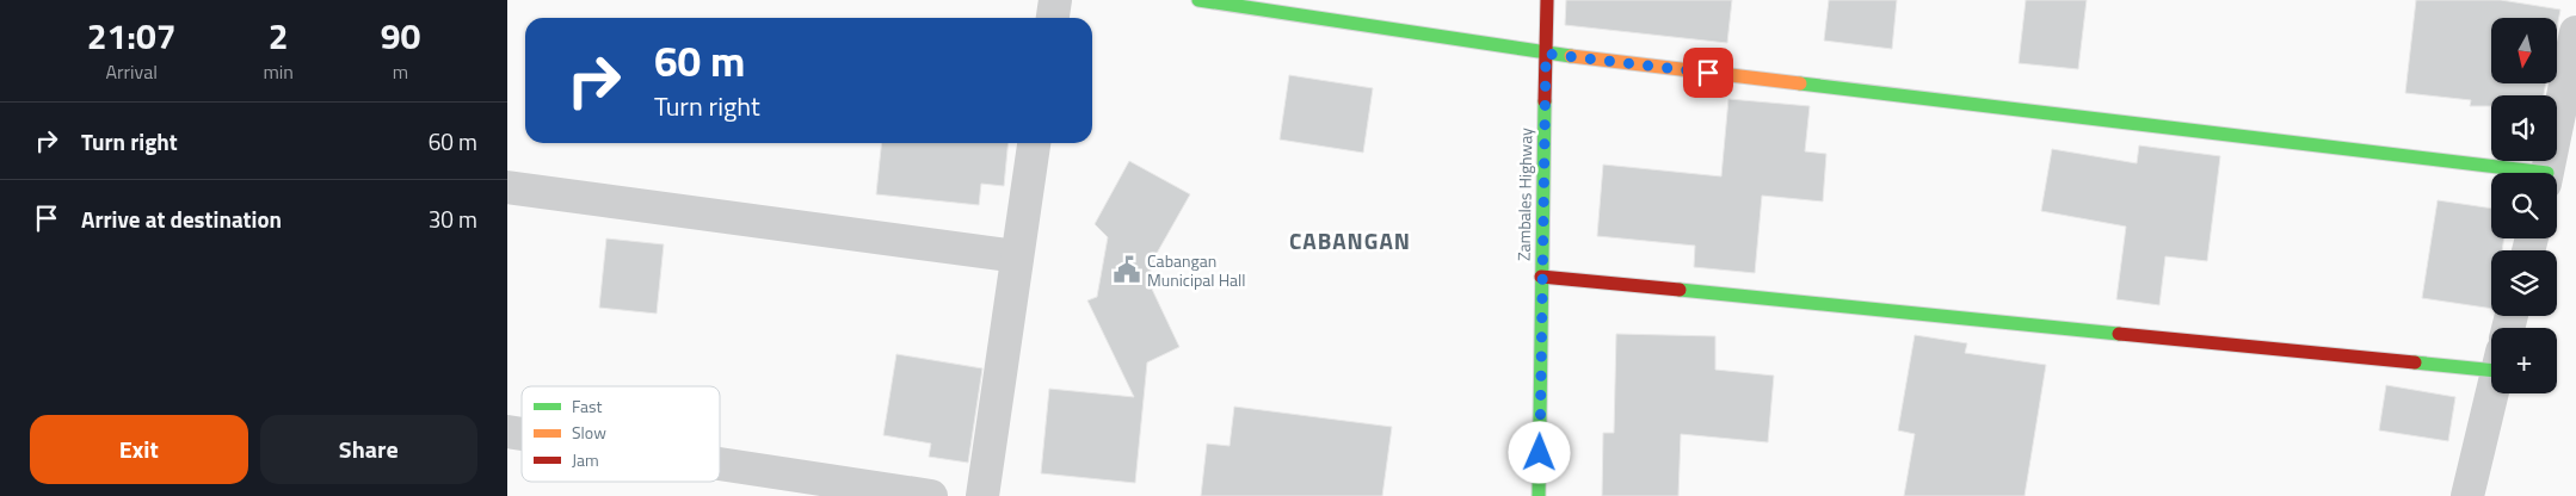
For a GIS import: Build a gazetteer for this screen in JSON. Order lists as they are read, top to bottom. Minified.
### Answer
{"streets":{"street":["Zambales Highway"]},"districts":["CABANGAN"],"places":{"public building":["Cabangan Municipal Hall"]},"legend":["Fast","Slow","Jam"],"north":"bottom","page":{"eta":["21:07","Arrival","2","min","90","m"],"map_buttons":"+","turn":["60 m","Turn right"],"list":[{"name":"Turn right","value":"60 m"},{"name":"Arrive at destination","value":"30 m"}],"buttons":["Exit","Share"]}}
